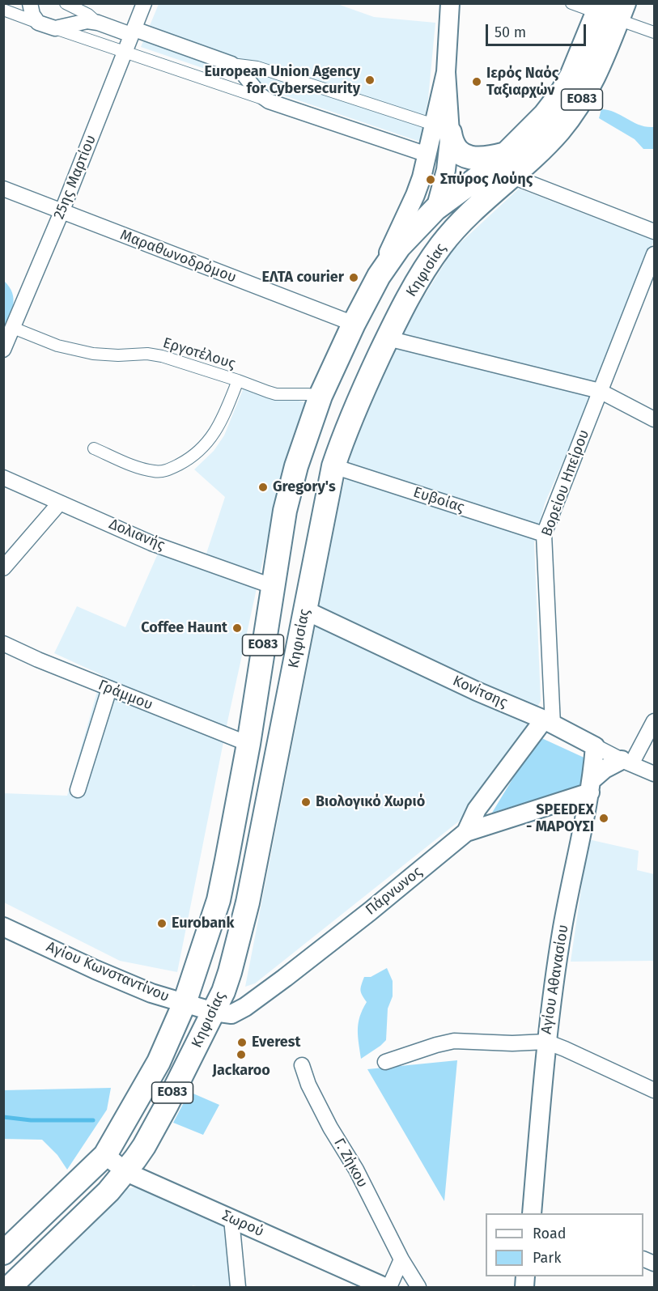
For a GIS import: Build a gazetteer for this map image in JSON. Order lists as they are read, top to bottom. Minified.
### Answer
{"streets":{"main road":["ΕΟ83","Κηφισίας"],"street":["25ης Μαρτίου","Μαραθωνοδρόμου","Εργοτέλους","Βορείου Ηπείρου","Ευβοίας","Δολιανής","Κονίτσης","Γράμμου","Πάρνωνος","Αγίου Κωνσταντίνου","Αγίου Αθανασίου","Γ. Ζήκου","Σωρού"]},"crossings":[["25ης Μαρτίου","Μαραθωνοδρόμου"],["25ης Μαρτίου","Εργοτέλους"],["Μαραθωνοδρόμου","Κηφισίας"],["Κηφισίας","Εργοτέλους"],["Κηφισίας","Ευβοίας"],["Κηφισίας","Δολιανής"],["Κηφισίας","Κονίτσης"],["Κηφισίας","Γράμμου"],["Κηφισίας","Πάρνωνος"],["Κηφισίας","Αγίου Κωνσταντίνου"],["Κηφισίας","Σωρού"],["Βορείου Ηπείρου","Ευβοίας"],["Βορείου Ηπείρου","Κονίτσης"],["Κονίτσης","Πάρνωνος"],["Κονίτσης","Αγίου Αθανασίου"],["Πάρνωνος","Αγίου Κωνσταντίνου"],["Πάρνωνος","Αγίου Αθανασίου"]],"places":["European Union Agency for Cybersecurity","Ιερός Ναός Ταξιαρχών","Σπύρος Λούης","ΕΛΤΑ courier","Gregory's","Coffee Haunt","Βιολογικό Χωριό","SPEEDEX - ΜΑΡΟΥΣΙ","Eurobank","Everest","Jackaroo"],"legend":["Road","Park"],"scale_bar":"50 m"}
